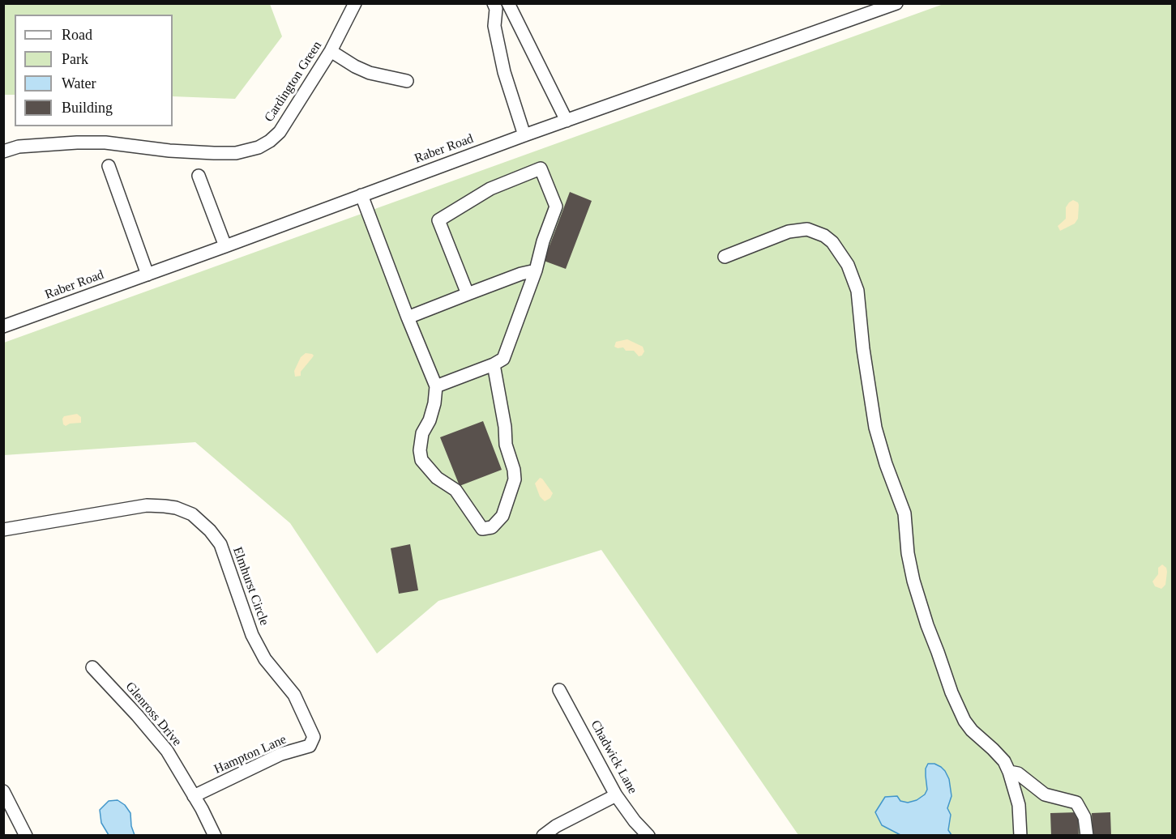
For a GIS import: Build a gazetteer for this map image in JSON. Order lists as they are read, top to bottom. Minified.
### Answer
{"streets":{"street":["Cardington Green","Raber Road","Elmhurst Circle","Glenross Drive","Hampton Lane","Chadwick Lane"]},"crossings":[["Elmhurst Circle","Hampton Lane"],["Glenross Drive","Hampton Lane"]],"legend":["Road","Park","Water","Building"]}
